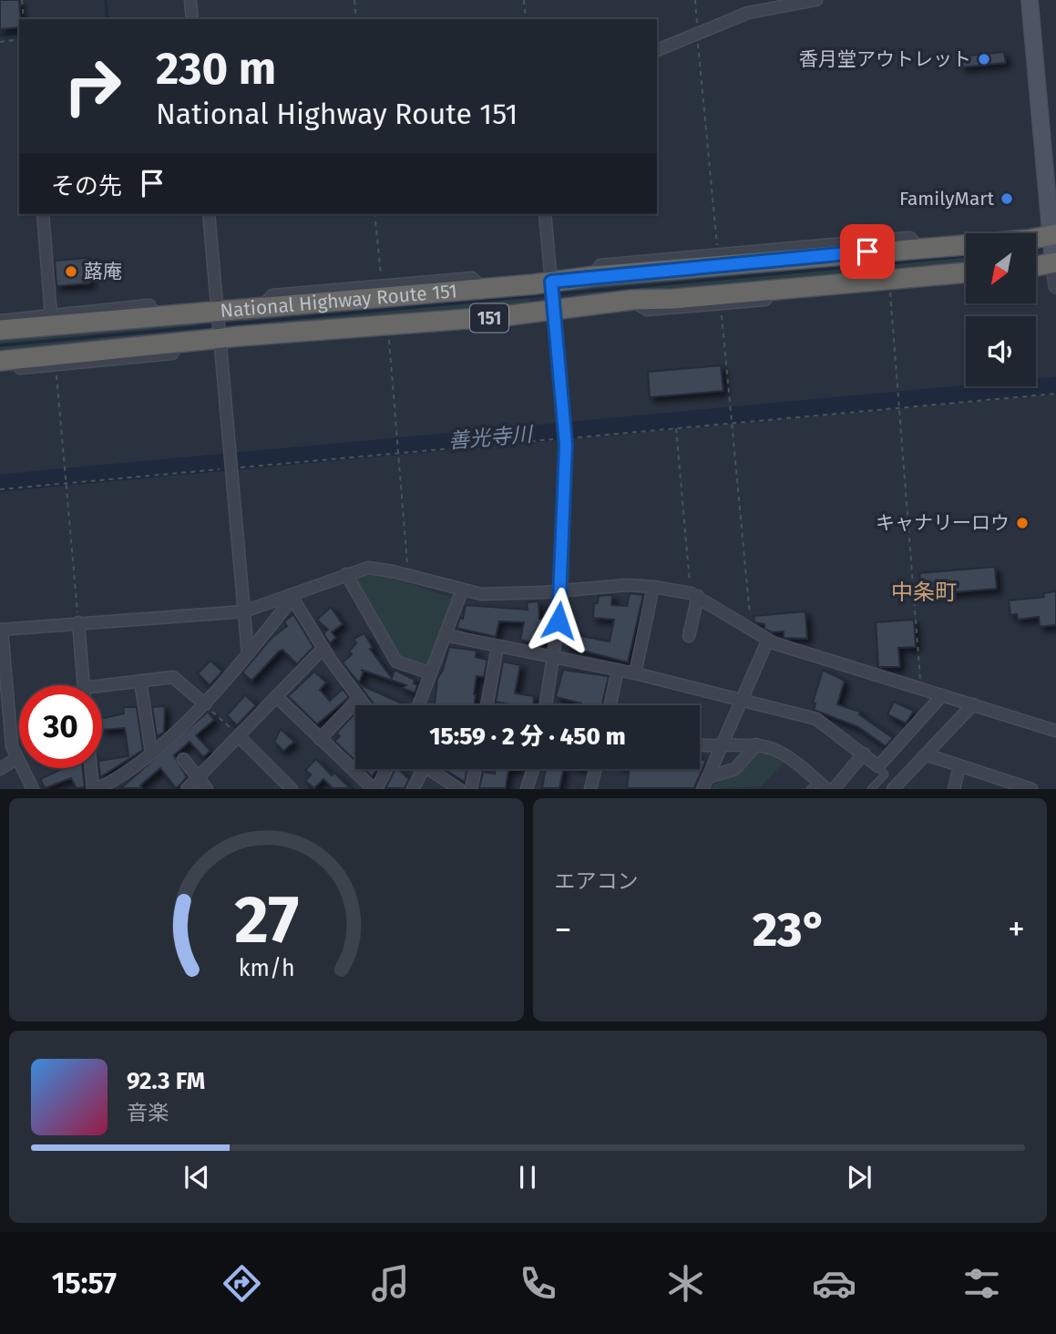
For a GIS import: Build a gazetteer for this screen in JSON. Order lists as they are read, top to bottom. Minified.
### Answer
{"streets":{"highway":["National Highway Route 151","151"]},"districts":["中条町"],"water":["善光寺川"],"places":["香月堂アウトレット","FamilyMart","蕗庵","キャナリーロウ"],"north":"bottom left","page":{"turn":["230 m","National Highway Route 151"],"then":"その先","limit":"30","trip":"15:59 · 2 分 · 450 m","tile":"エアコン","heat":["−","23°","+"],"song":["92.3 FM","音楽"],"tabs":"15:57","gauge":["27","km/h"]}}
